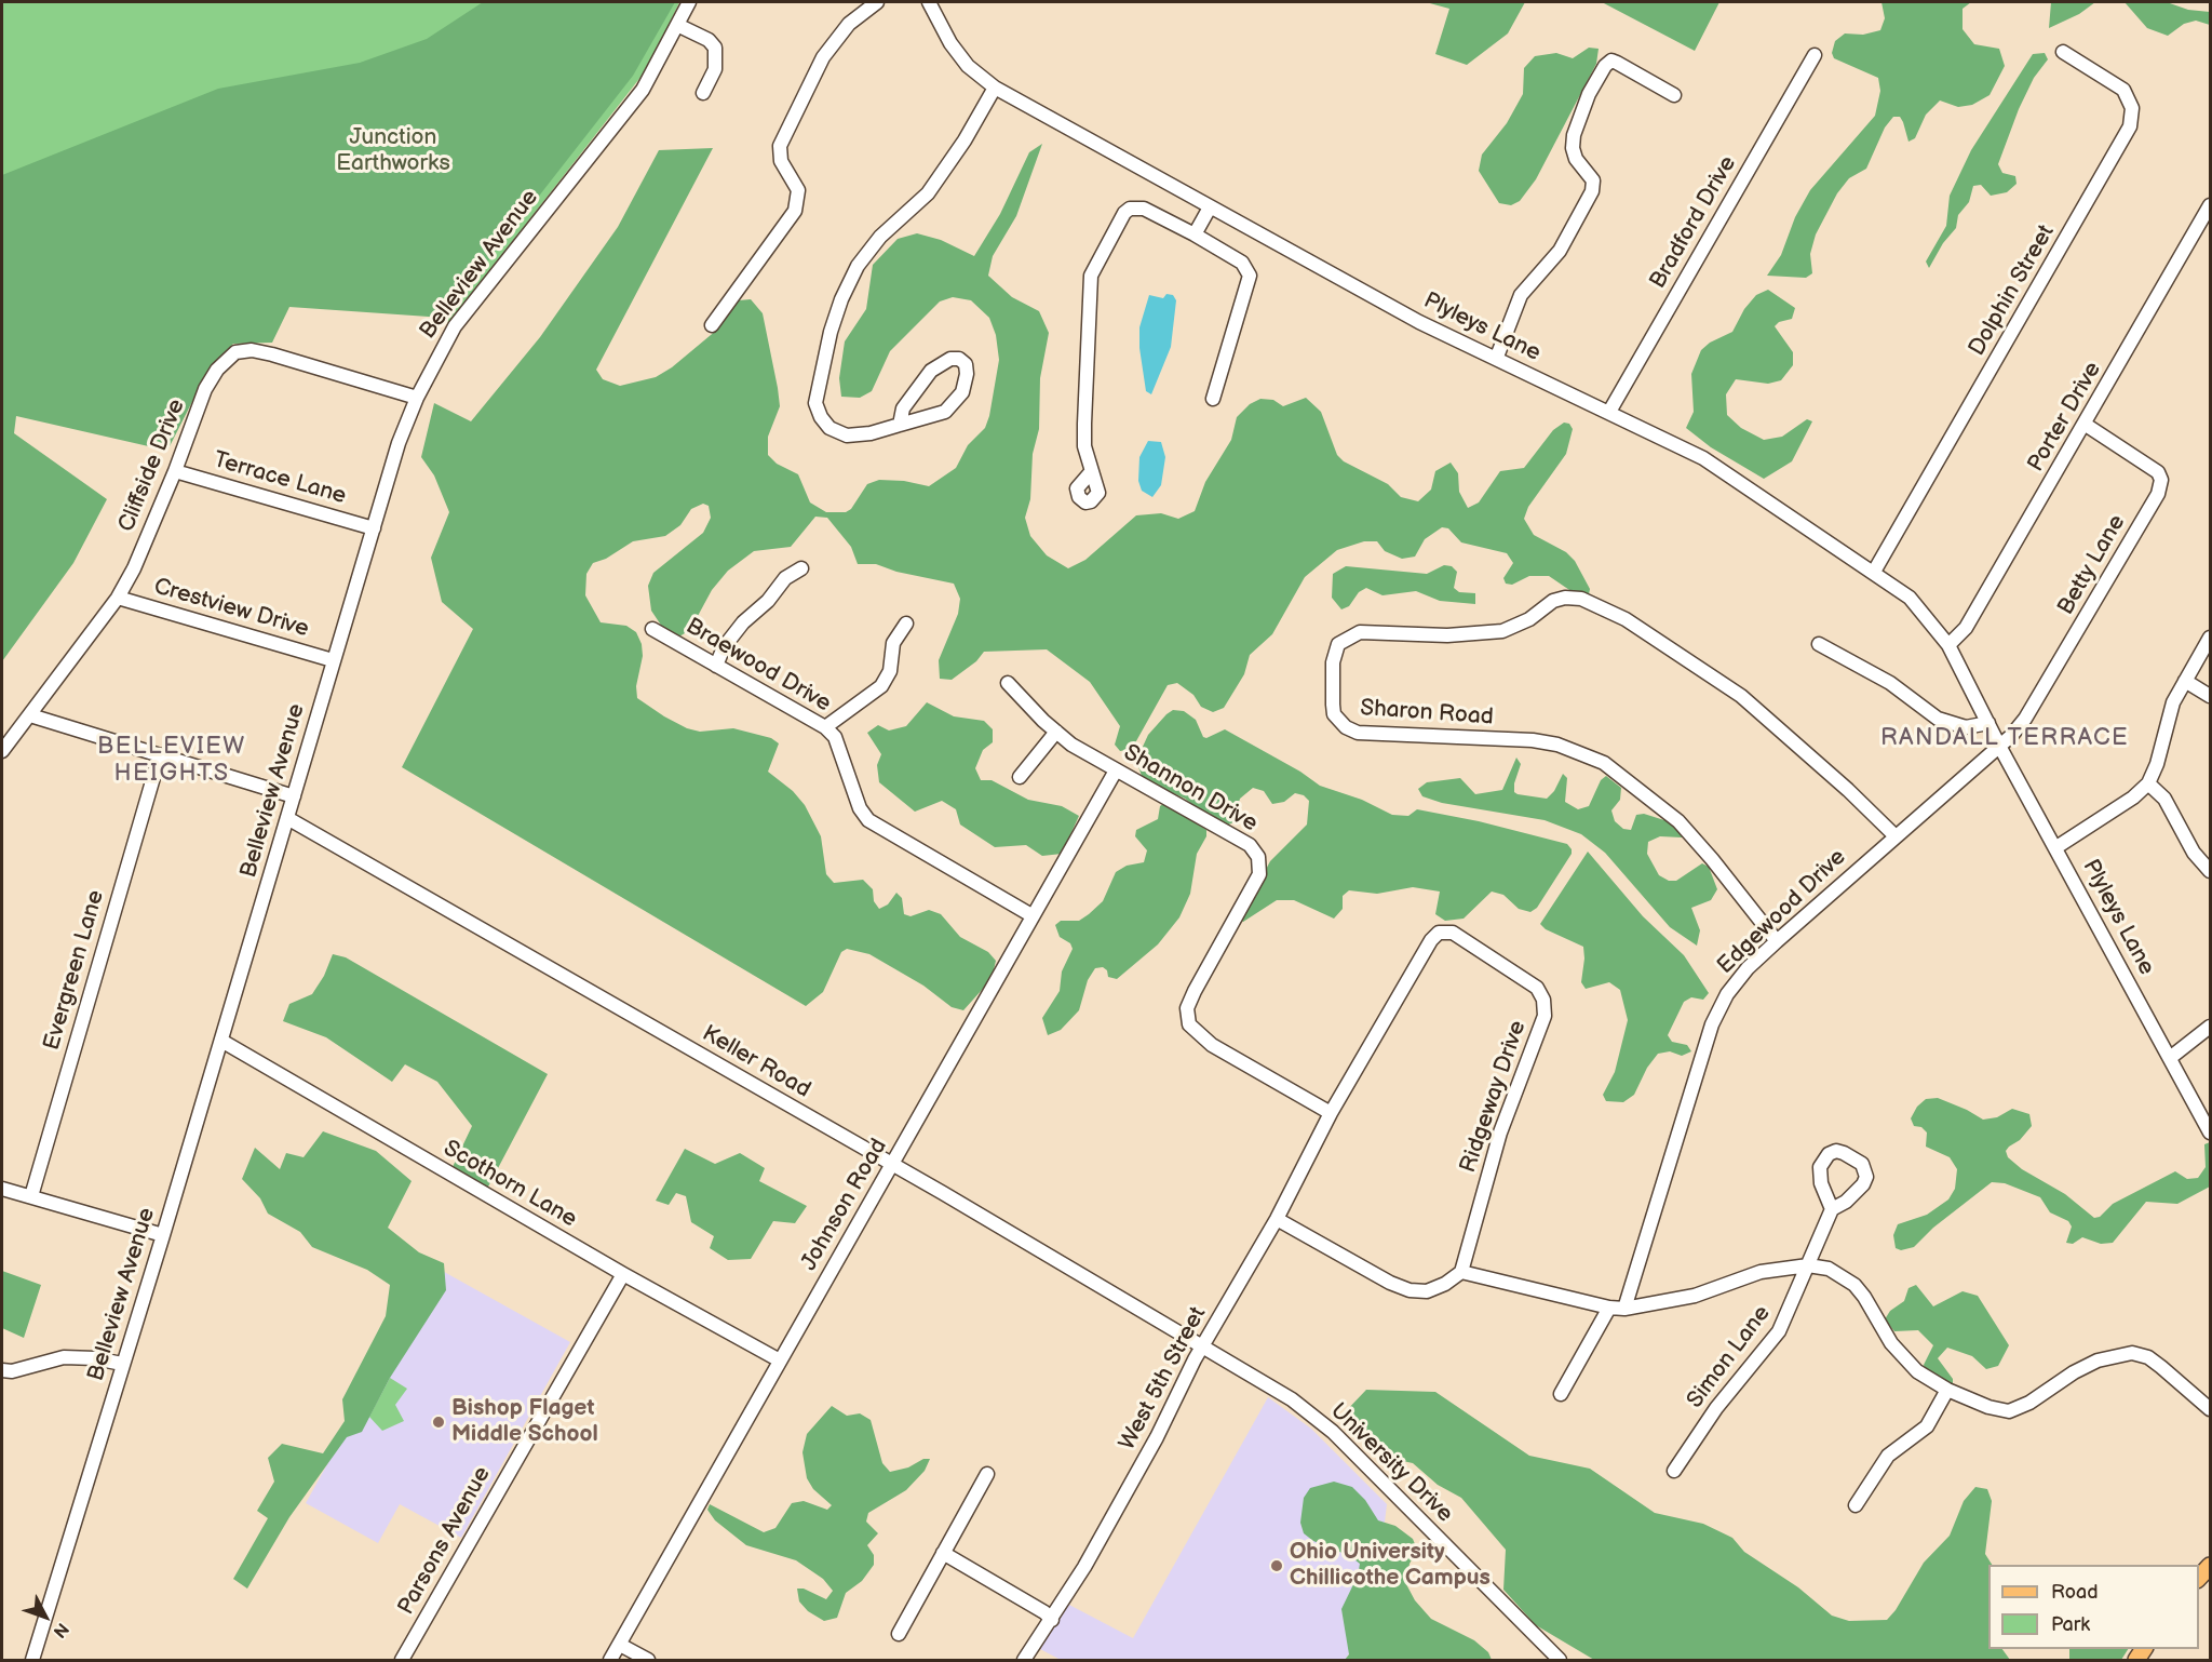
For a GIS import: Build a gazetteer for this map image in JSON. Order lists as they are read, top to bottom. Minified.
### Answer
{"streets":{"street":["Bradford Drive","Belleview Avenue","Dolphin Street","Plyleys Lane","Porter Drive","Cliffside Drive","Terrace Lane","Betty Lane","Crestview Drive","Braewood Drive","Sharon Road","Shannon Drive","Edgewood Drive","Evergreen Lane","Keller Road","Ridgeway Drive","Scothorn Lane","Johnson Road","Simon Lane","West 5th Street","University Drive","Parsons Avenue"]},"crossings":[["Bradford Drive","Plyleys Lane"],["Belleview Avenue","Cliffside Drive"],["Belleview Avenue","Terrace Lane"],["Belleview Avenue","Crestview Drive"],["Belleview Avenue","Keller Road"],["Belleview Avenue","Scothorn Lane"],["Dolphin Street","Plyleys Lane"],["Plyleys Lane","Porter Drive"],["Plyleys Lane","Betty Lane"],["Plyleys Lane","Edgewood Drive"],["Porter Drive","Betty Lane"],["Cliffside Drive","Terrace Lane"],["Cliffside Drive","Crestview Drive"],["Betty Lane","Edgewood Drive"],["Braewood Drive","Johnson Road"],["Sharon Road","Edgewood Drive"],["Shannon Drive","Ridgeway Drive"],["Shannon Drive","Johnson Road"],["Shannon Drive","West 5th Street"],["Keller Road","Johnson Road"],["Keller Road","West 5th Street"],["Keller Road","University Drive"],["Ridgeway Drive","West 5th Street"],["Scothorn Lane","Johnson Road"],["Scothorn Lane","Parsons Avenue"],["West 5th Street","University Drive"]],"districts":["RANDALL TERRACE","BELLEVIEW HEIGHTS"],"parks":["Junction Earthworks"],"places":["Bishop Flaget Middle School","Ohio University Chillicothe Campus"],"legend":["Road","Park"],"north":"bottom right"}
